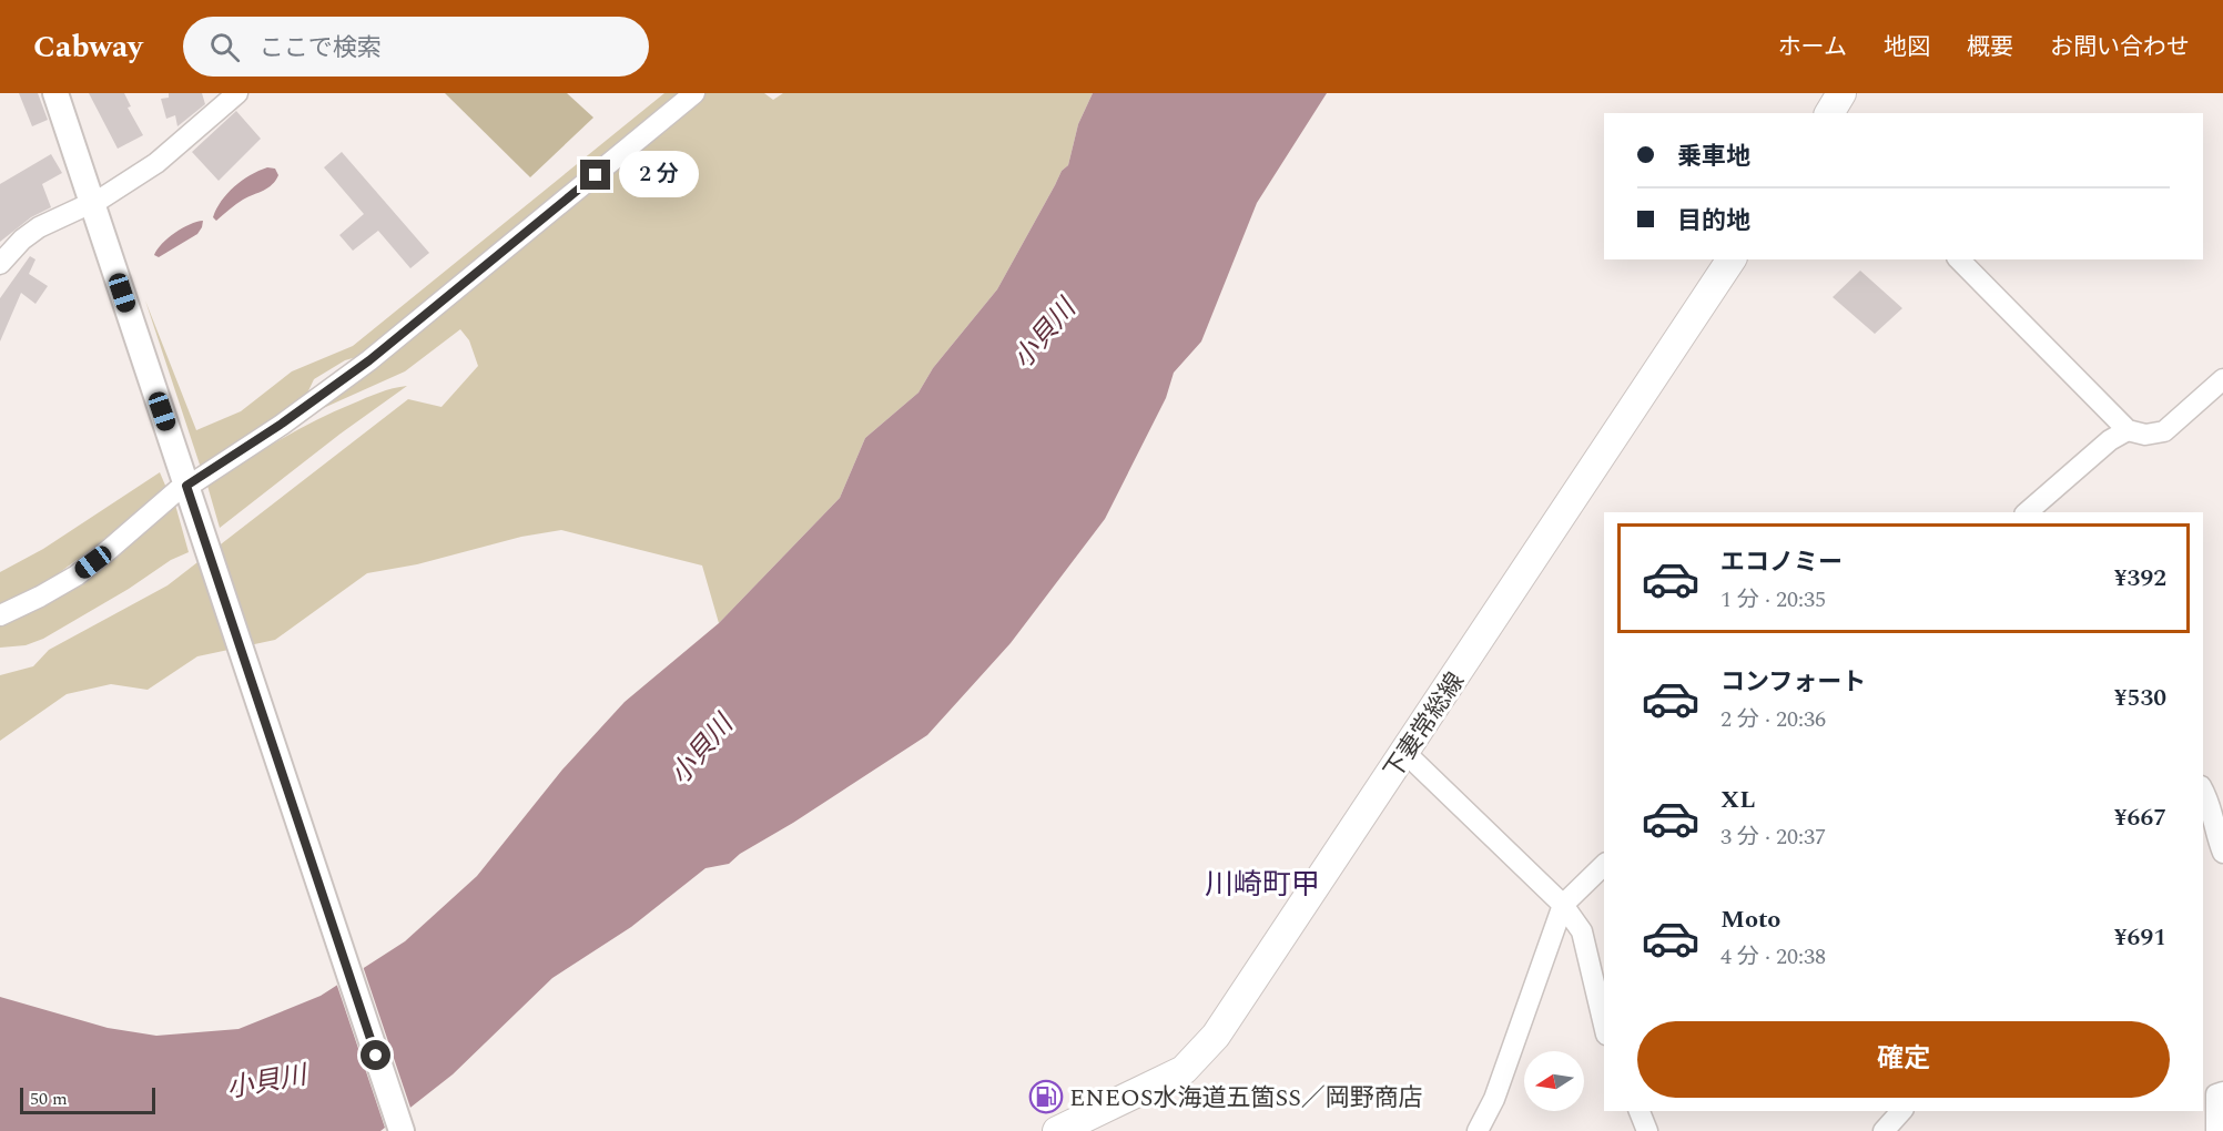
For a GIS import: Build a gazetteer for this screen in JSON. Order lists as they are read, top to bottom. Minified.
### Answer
{"streets":{"main road":["下妻常総線"]},"districts":["川崎町甲"],"water":["小貝川"],"places":{"fuel station":["ENEOS水海道五箇SS／岡野商店"]},"scale_bar":"50 m","north":"left","page":{"header":"Cabway","search":"ここで検索","nav":["ホーム","地図","概要","お問い合わせ"],"banner":["乗車地","目的地"],"bubble":"2 分","list":[{"name":"エコノミー","note":"1 分 · 20:35","value":"¥392"},{"name":"コンフォート","note":"2 分 · 20:36","value":"¥530"},{"name":"XL","note":"3 分 · 20:37","value":"¥667"},{"name":"Moto","note":"4 分 · 20:38","value":"¥691"}],"buttons":"確定","scale":"50 m"}}
